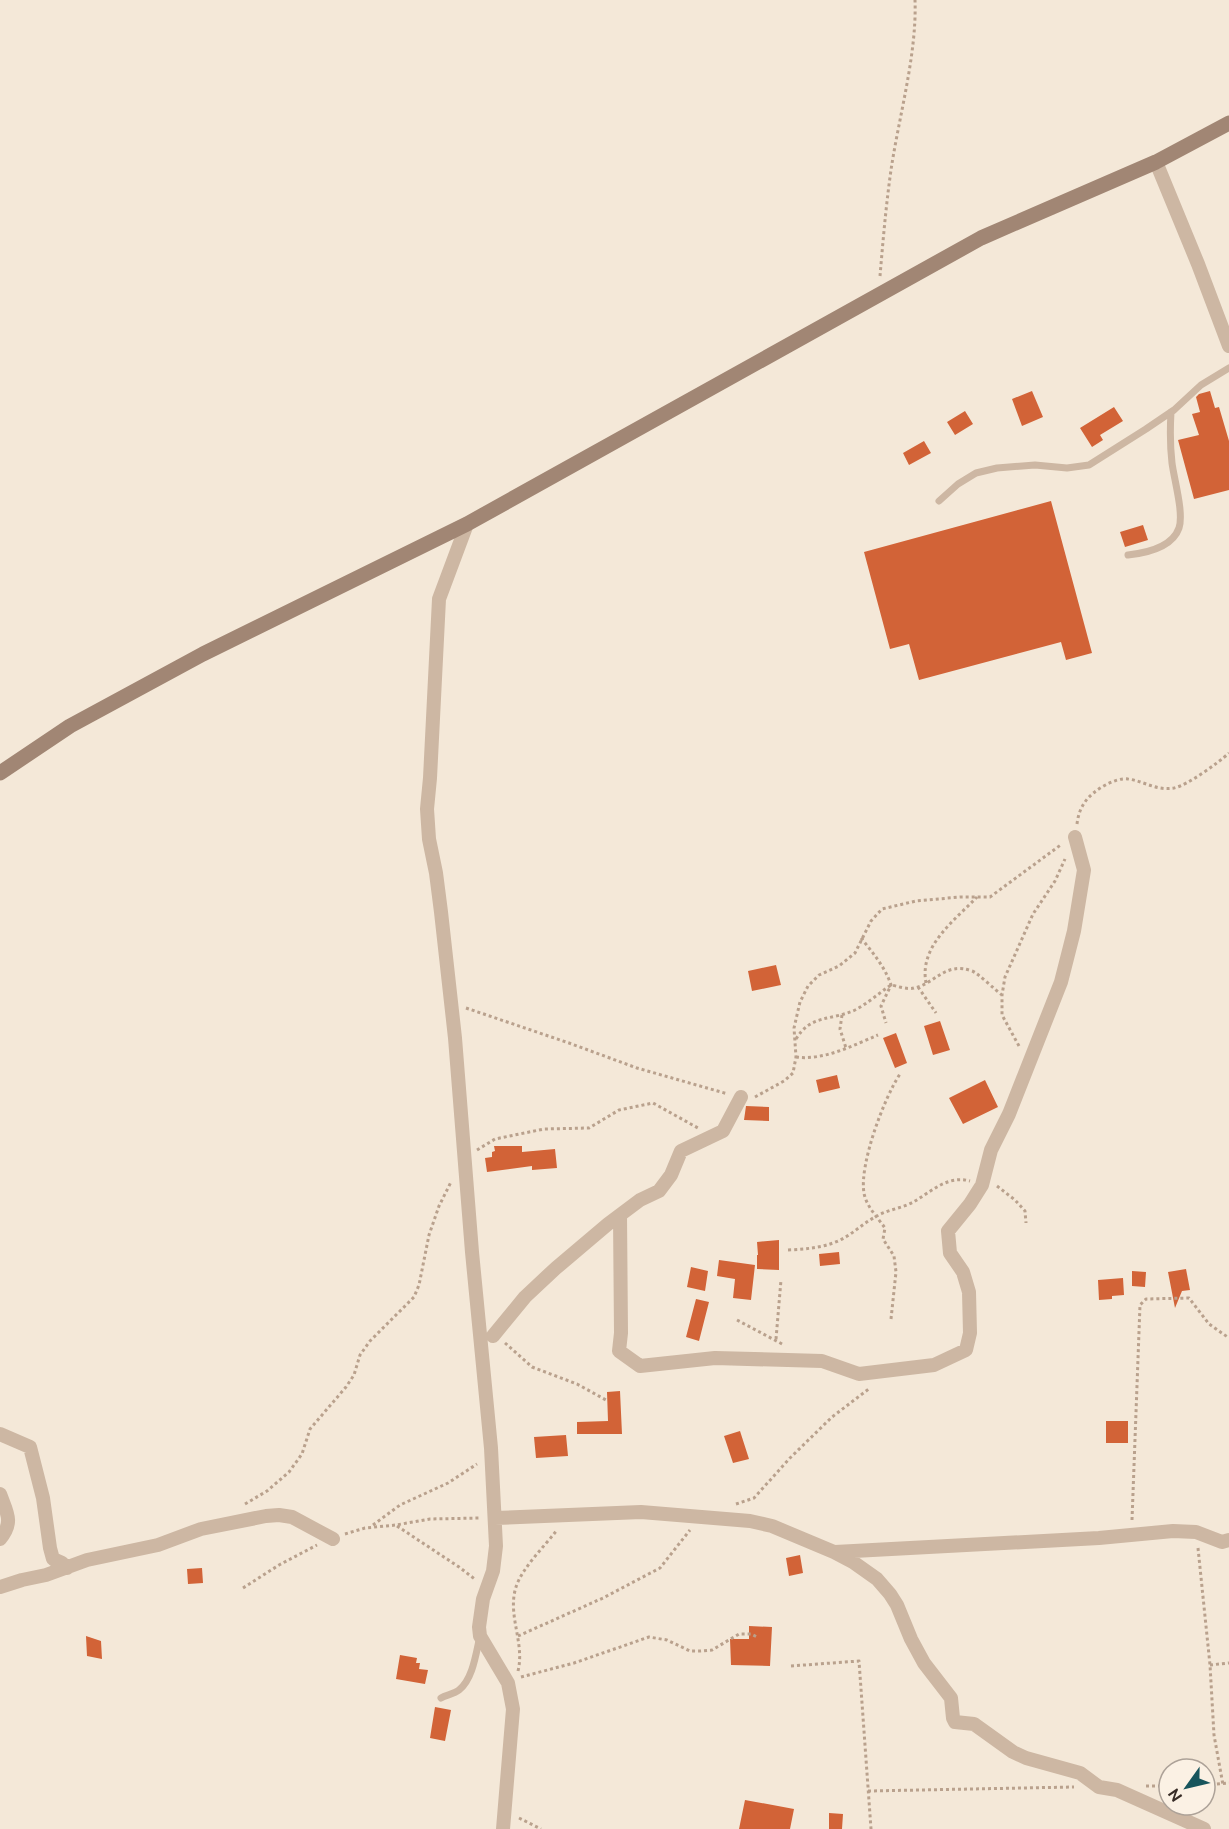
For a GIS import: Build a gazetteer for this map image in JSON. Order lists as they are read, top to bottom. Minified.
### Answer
{"north":"bottom left"}
